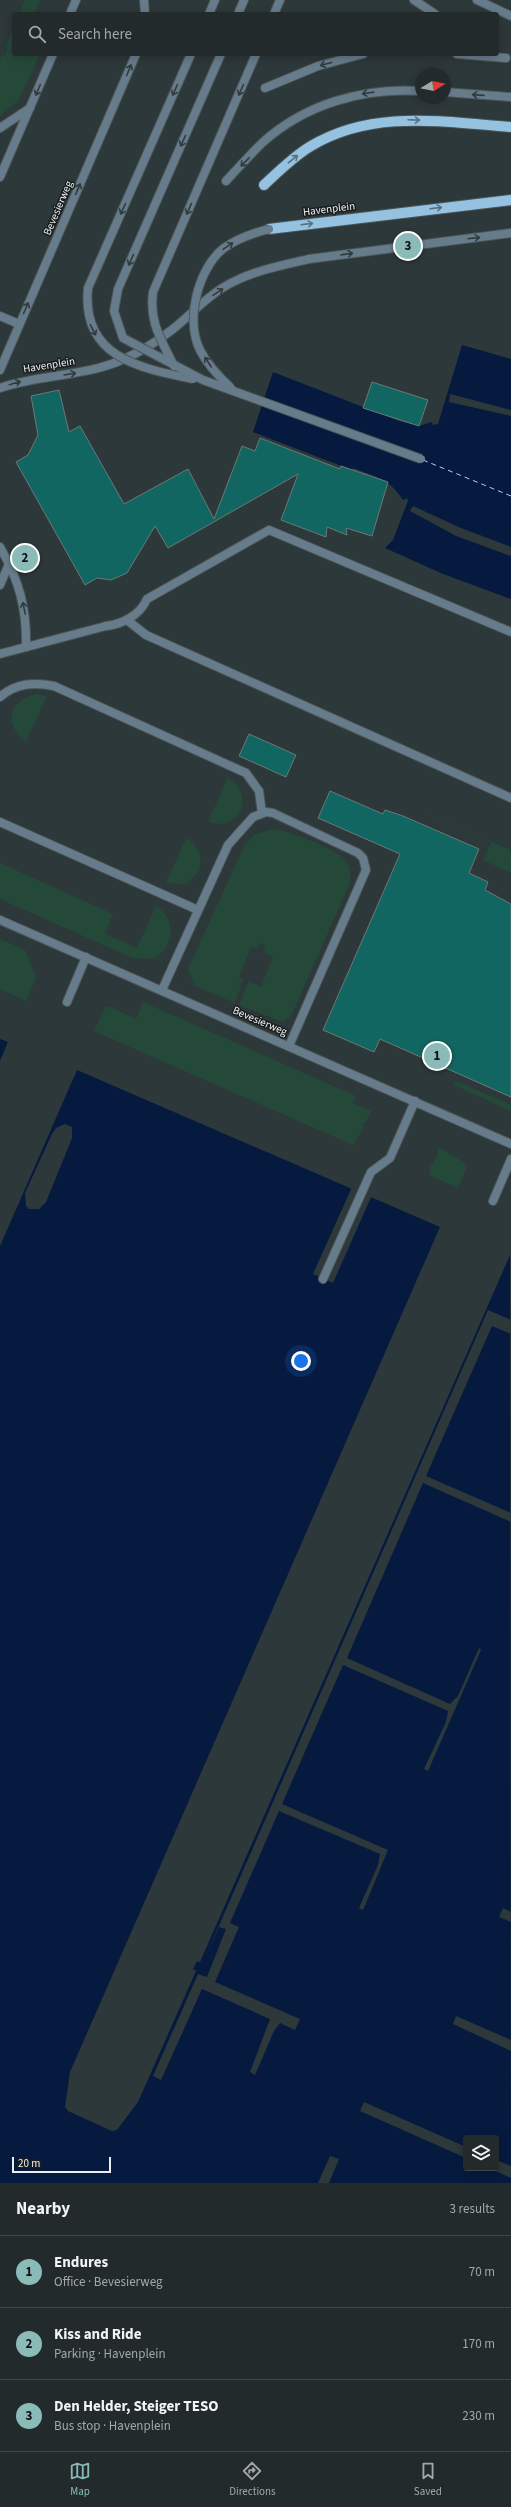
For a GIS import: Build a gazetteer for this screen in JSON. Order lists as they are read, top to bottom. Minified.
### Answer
{"streets":{"main road":["Havenplein"],"street":["Bevesierweg"]},"scale_bar":"20 m","north":"right","page":{"search":"Search here","pins":["3","2","1"],"scale":"20 m","heading":["Nearby","3 results"],"list":[{"mark":"1","name":"Endures","note":"Office · Bevesierweg","value":"70 m"},{"mark":"2","name":"Kiss and Ride","note":"Parking · Havenplein","value":"170 m"},{"mark":"3","name":"Den Helder, Steiger TESO","note":"Bus stop · Havenplein","value":"230 m"}],"nav":["Map","Directions","Saved"]}}
